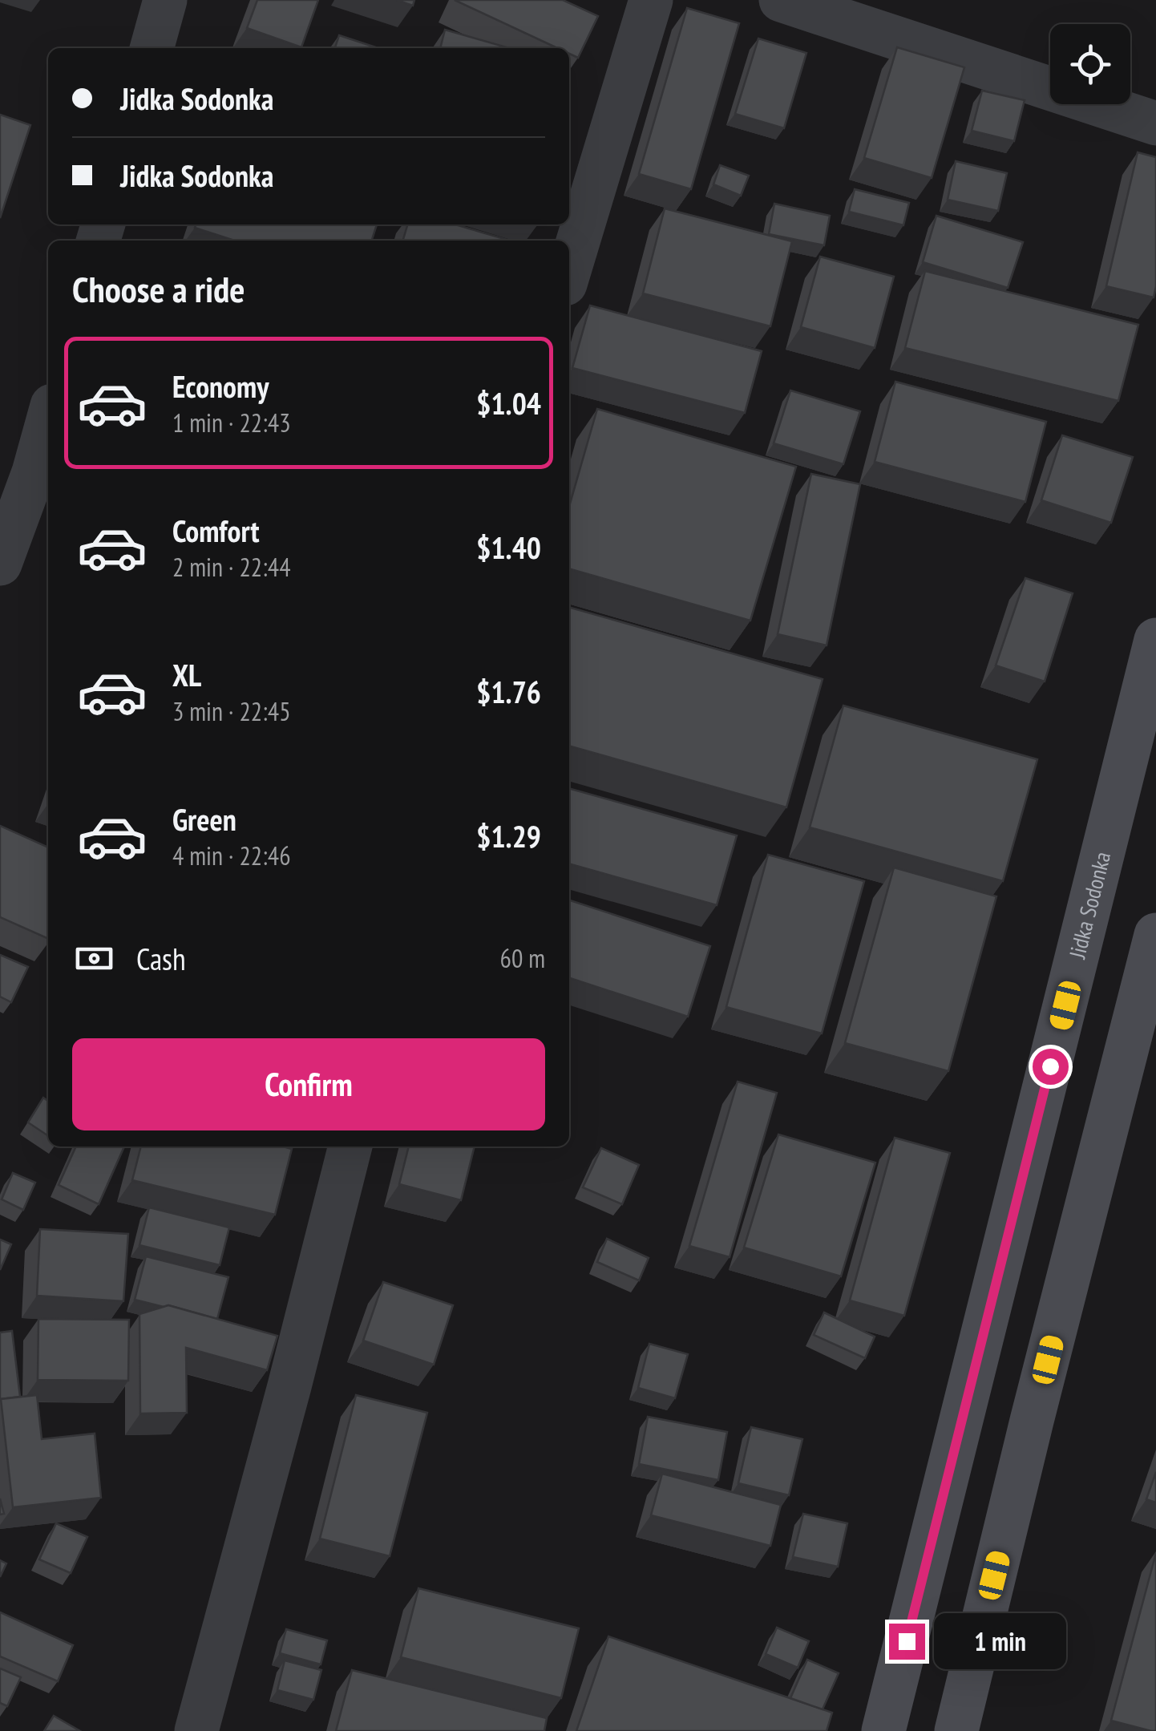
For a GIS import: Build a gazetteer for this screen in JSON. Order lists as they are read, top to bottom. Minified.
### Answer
{"streets":{"main road":["Jidka Sodonka"]},"page":{"banner":["Jidka Sodonka","Jidka Sodonka"],"heading":"Choose a ride","list":[{"name":"Economy","note":"1 min · 22:43","value":"$1.04"},{"name":"Comfort","note":"2 min · 22:44","value":"$1.40"},{"name":"XL","note":"3 min · 22:45","value":"$1.76"},{"name":"Green","note":"4 min · 22:46","value":"$1.29"}],"pay":["Cash","60 m"],"buttons":"Confirm","bubble":"1 min"}}
